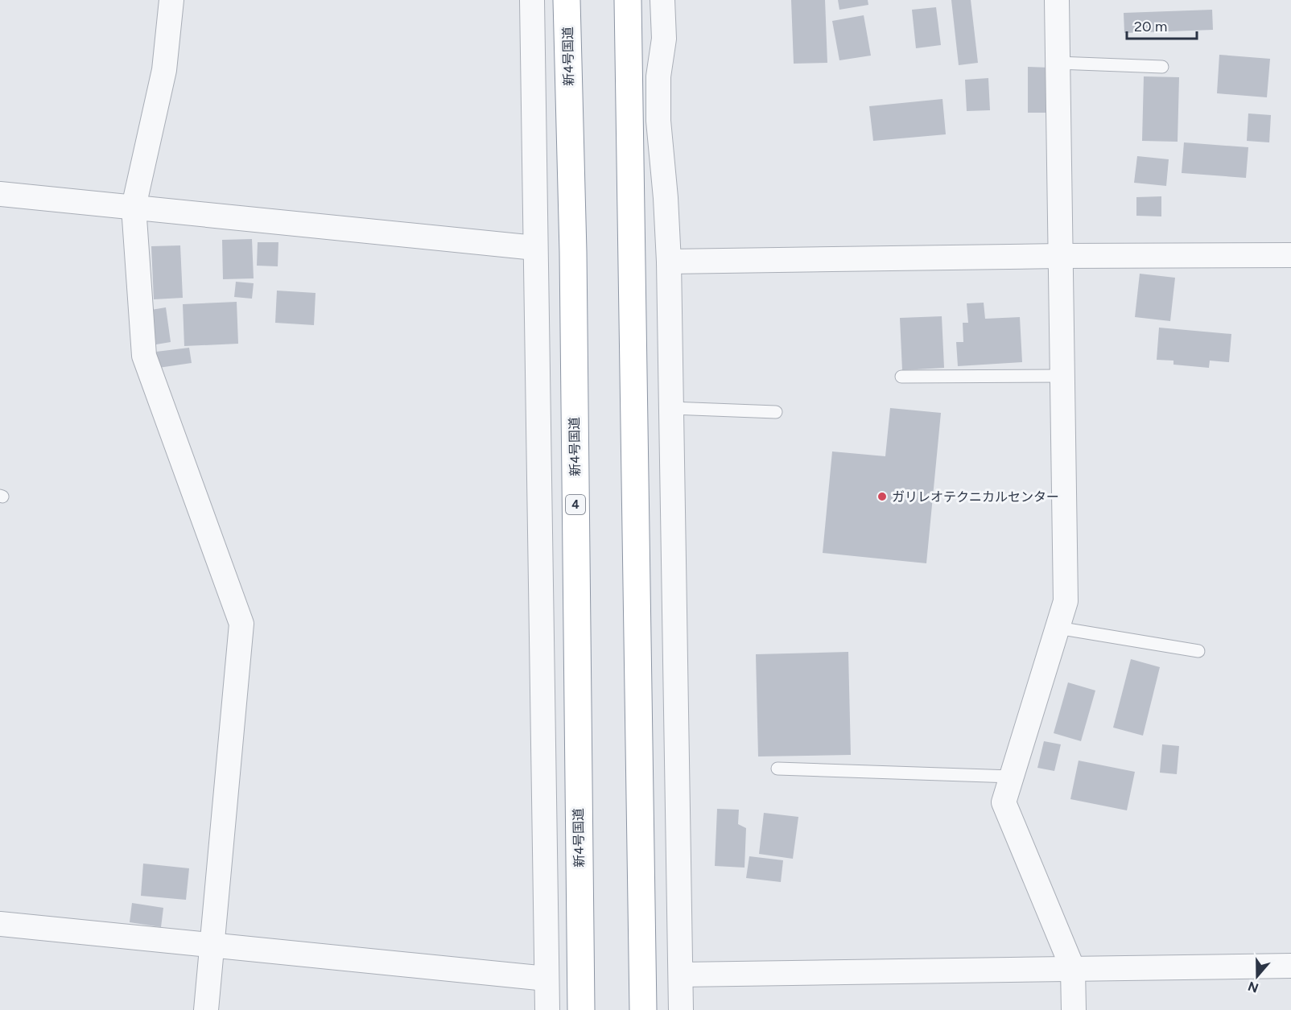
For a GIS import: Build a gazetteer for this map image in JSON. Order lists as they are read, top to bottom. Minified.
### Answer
{"streets":{"highway":["新4号国道","4"]},"places":["ガリレオテクニカルセンター"],"scale_bar":"20 m","north":"bottom"}
